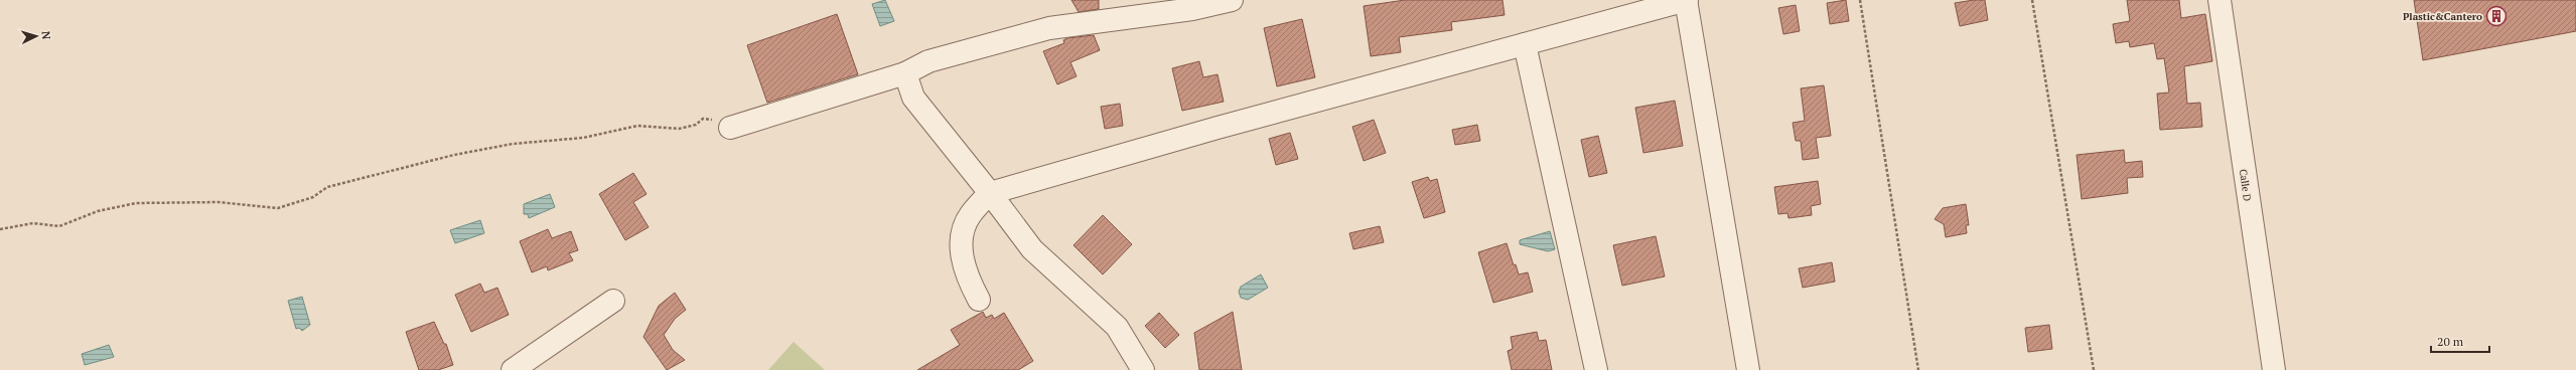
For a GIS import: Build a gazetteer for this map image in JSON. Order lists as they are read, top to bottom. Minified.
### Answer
{"streets":{"street":["Calle D"]},"places":{"building":["Plastic&Cantero"]},"scale_bar":"20 m","north":"right"}
